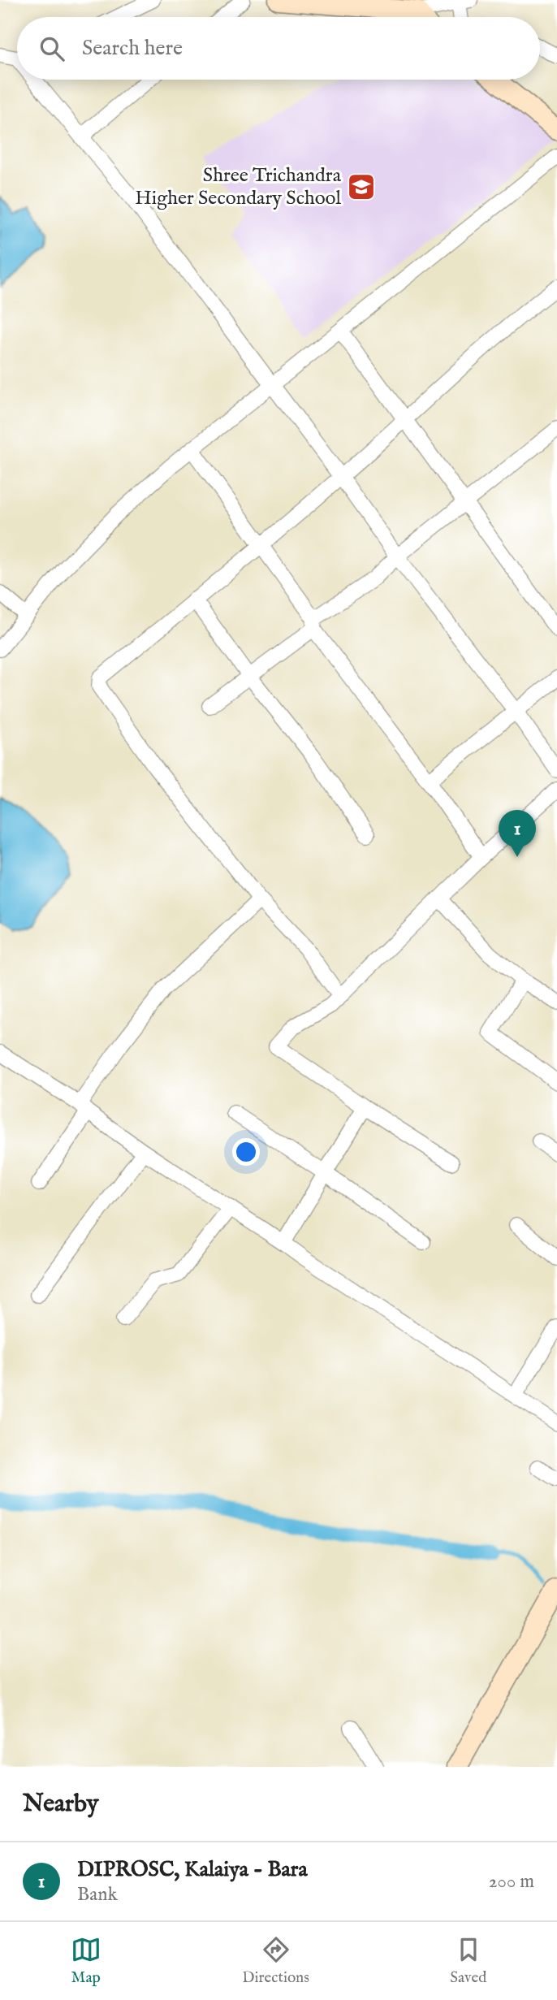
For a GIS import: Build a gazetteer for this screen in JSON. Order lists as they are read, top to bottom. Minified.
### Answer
{"places":{"school or university":["Shree Trichandra Higher Secondary School"]},"page":{"search":"Search here","pins":"1","heading":"Nearby","list":[{"mark":"1","name":"DIPROSC, Kalaiya - Bara","note":"Bank","value":"200 m"}],"nav":["Map","Directions","Saved"]}}
